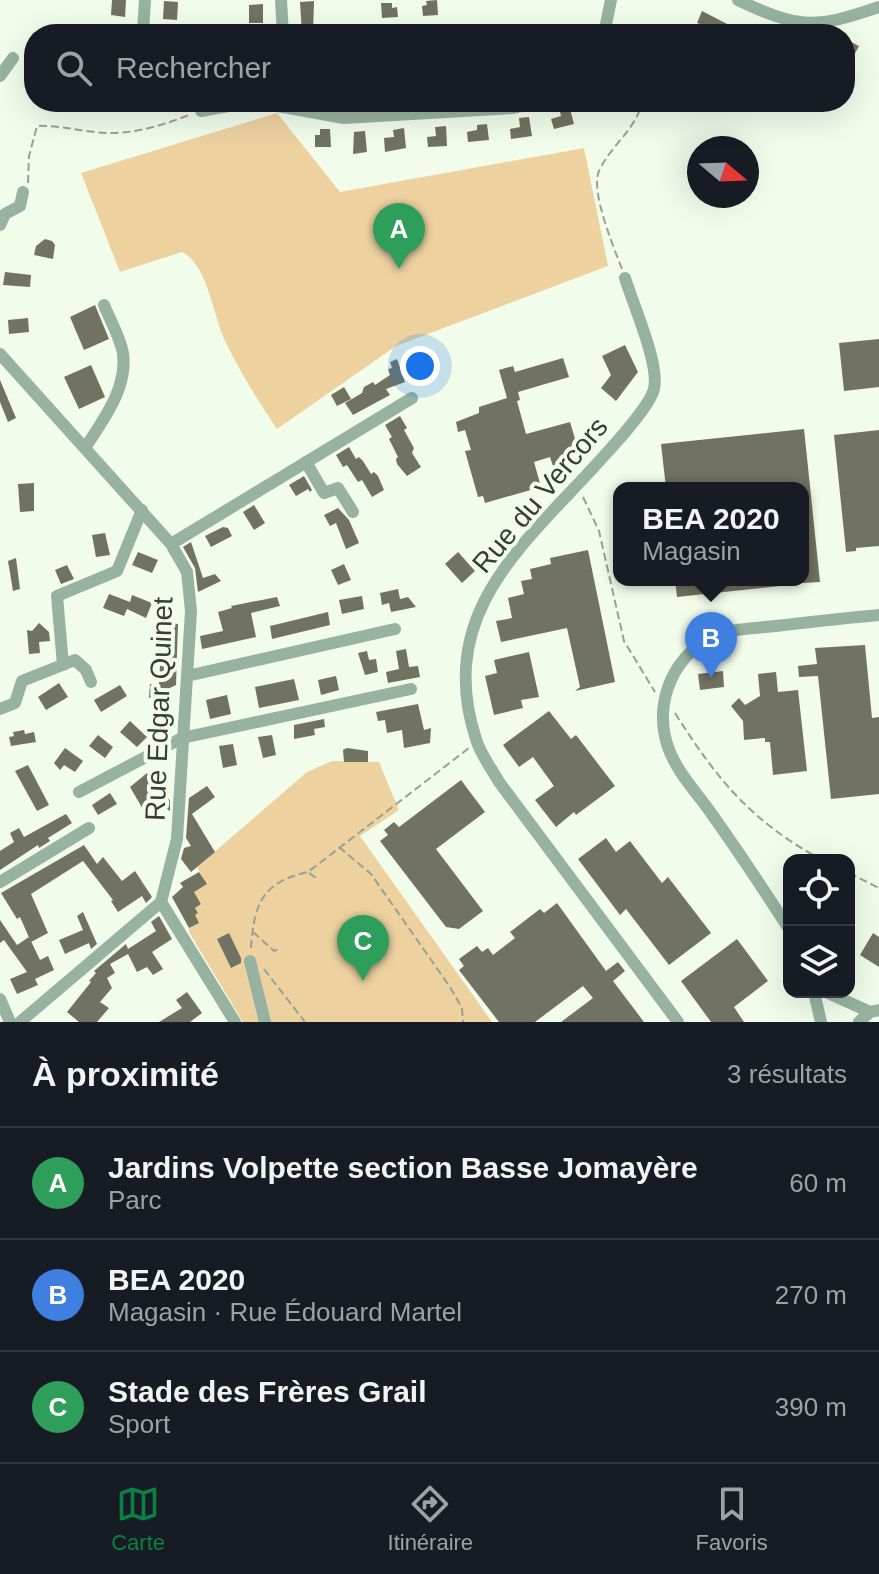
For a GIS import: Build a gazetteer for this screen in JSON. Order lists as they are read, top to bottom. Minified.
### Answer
{"streets":{"street":["Rue du Vercors","Rue Edgar Quinet"]},"north":"right","page":{"search":"Rechercher","pins":["A","B","C"],"popup":["BEA 2020","Magasin"],"heading":["À proximité","3 résultats"],"list":[{"mark":"A","name":"Jardins Volpette section Basse Jomayère","note":"Parc","value":"60 m"},{"mark":"B","name":"BEA 2020","note":"Magasin · Rue Édouard Martel","value":"270 m"},{"mark":"C","name":"Stade des Frères Grail","note":"Sport","value":"390 m"}],"nav":["Carte","Itinéraire","Favoris"]}}
